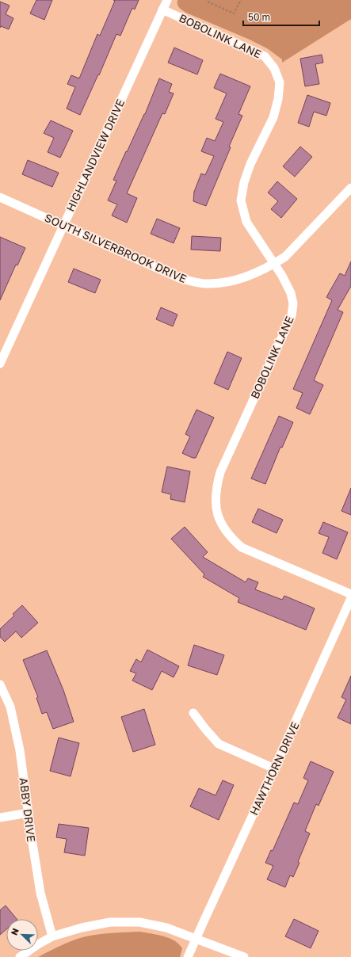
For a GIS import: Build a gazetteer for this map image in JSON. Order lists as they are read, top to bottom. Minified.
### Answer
{"streets":{"street":["BOBOLINK LANE","HIGHLANDVIEW DRIVE","SOUTH SILVERBROOK DRIVE","HAWTHORN DRIVE","ABBY DRIVE"]},"crossings":[["BOBOLINK LANE","HIGHLANDVIEW DRIVE"],["BOBOLINK LANE","SOUTH SILVERBROOK DRIVE"],["HIGHLANDVIEW DRIVE","SOUTH SILVERBROOK DRIVE"]],"scale_bar":"50 m","north":"top left"}
